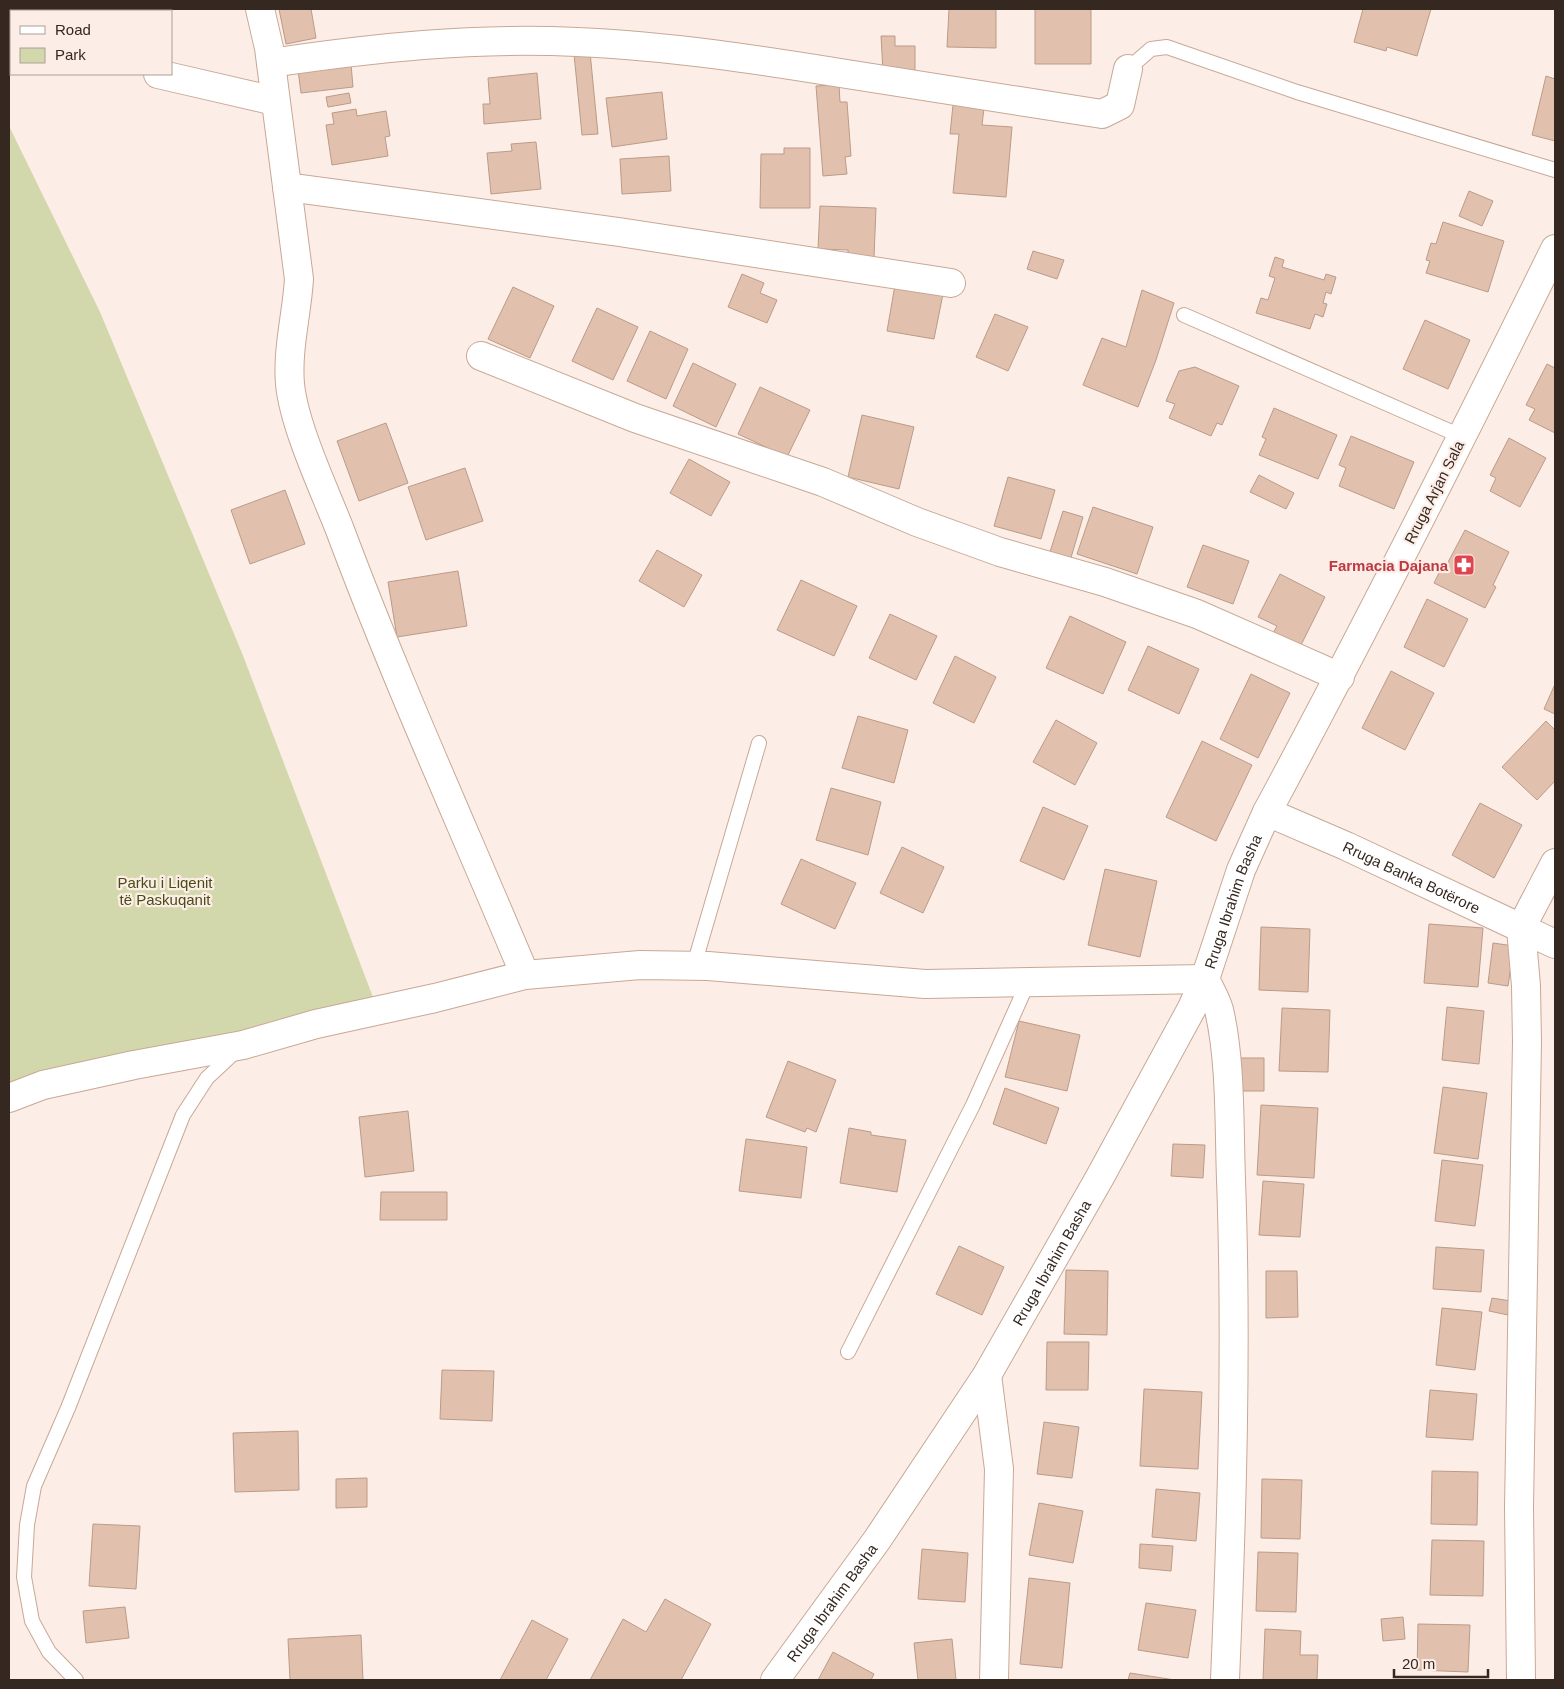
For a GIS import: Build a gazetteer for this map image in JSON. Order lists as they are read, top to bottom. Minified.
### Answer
{"streets":{"street":["Rruga Arjan Sala","Rruga Banka Botërore","Rruga Ibrahim Basha"]},"crossings":[["Rruga Arjan Sala","Rruga Banka Botërore"],["Rruga Arjan Sala","Rruga Ibrahim Basha"],["Rruga Banka Botërore","Rruga Ibrahim Basha"]],"parks":["Parku i Liqenit të Paskuqanit"],"places":{"pharmacy":["Farmacia Dajana"]},"legend":["Road","Park"],"scale_bar":"20 m"}
